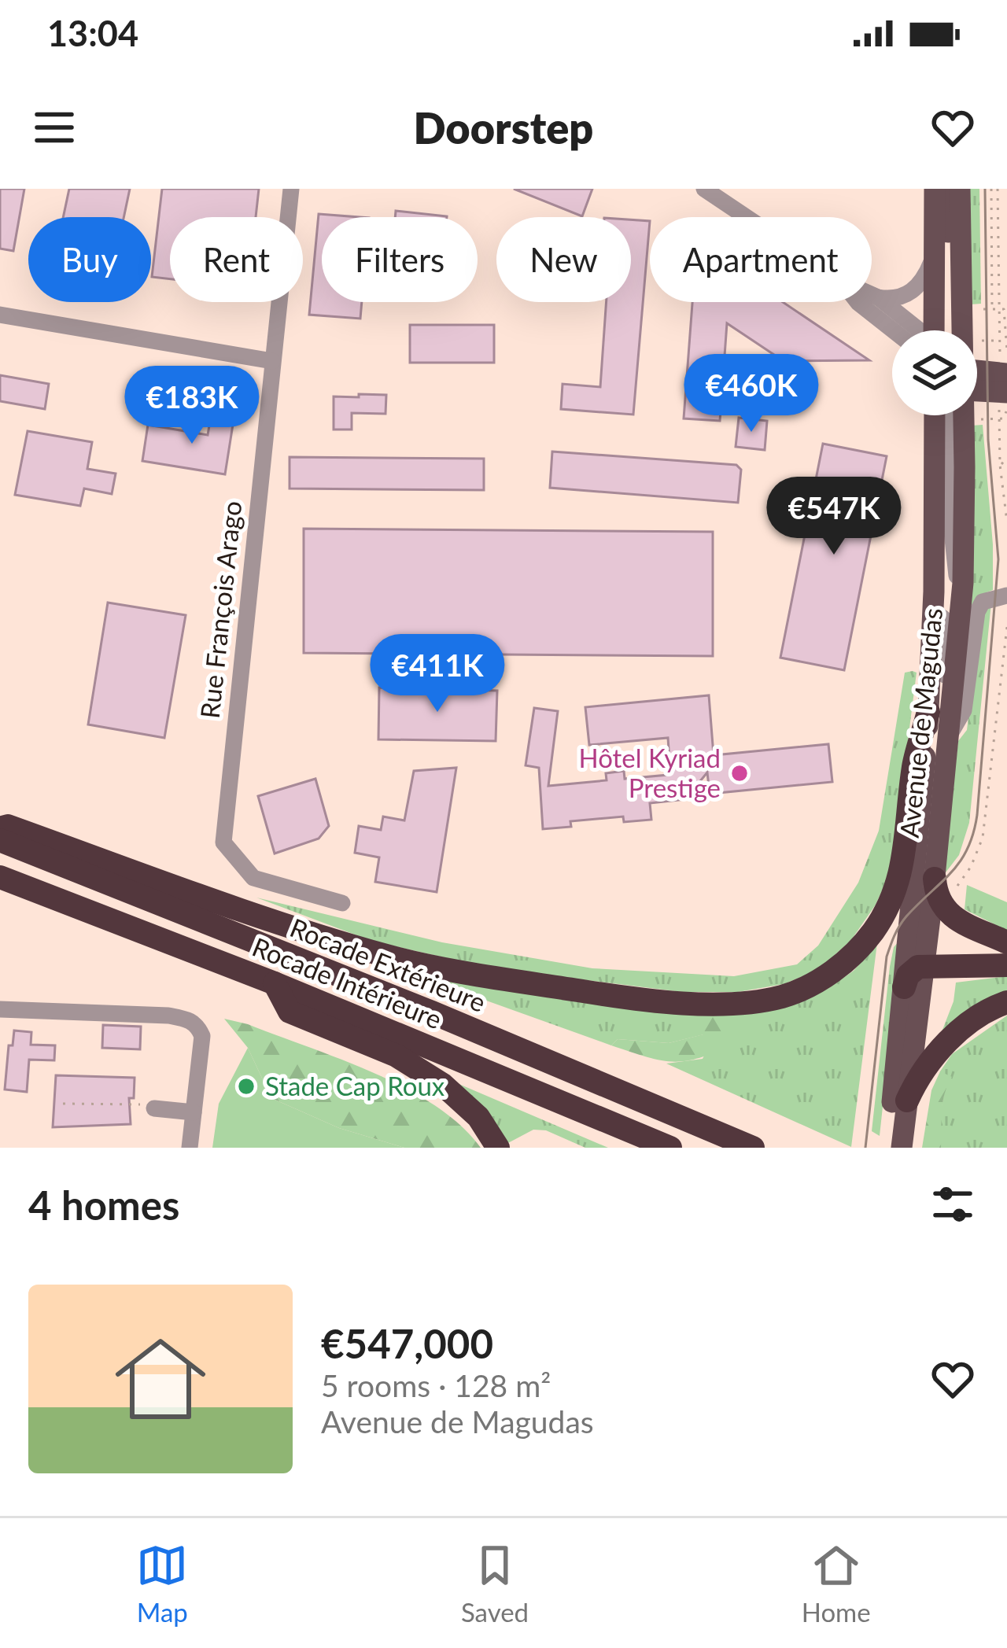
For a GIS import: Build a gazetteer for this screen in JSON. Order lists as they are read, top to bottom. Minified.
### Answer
{"streets":{"highway":["Rocade Extérieure","Rocade Intérieure"],"main road":["Avenue de Magudas"],"street":["Rue François Arago"]},"places":["Hôtel Kyriad Prestige","Stade Cap Roux"],"page":{"status":"13:04","header":"Doorstep","chip":["Buy","Rent","Filters","New","Apartment"],"price":["€460K","€183K","€547K","€411K"],"heading":"4 homes","list":[{"name":"€547,000","note":"5 rooms · 128 m² · Avenue de Magudas"}],"tabs":["Map","Saved","Home"]}}
